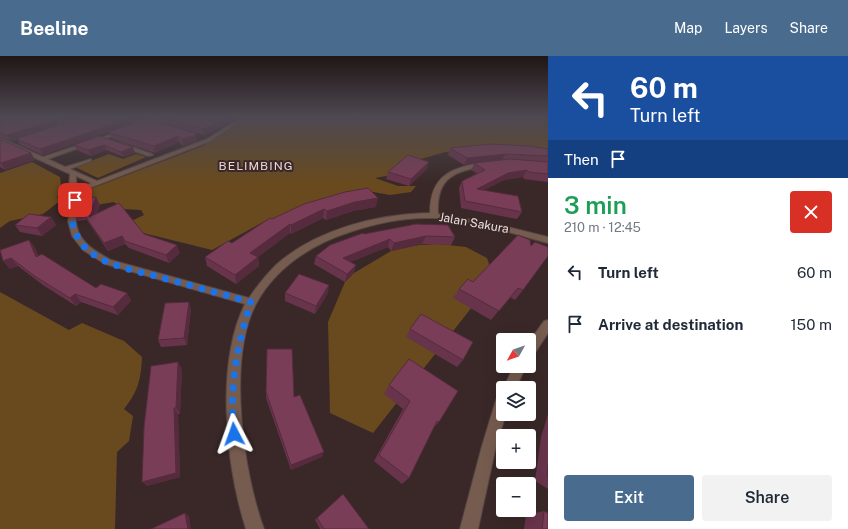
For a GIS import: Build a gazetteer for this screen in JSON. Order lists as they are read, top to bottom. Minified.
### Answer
{"streets":{"street":["Jalan Sakura"]},"districts":["BELIMBING"],"north":"bottom left","page":{"header":"Beeline","nav":["Map","Layers","Share"],"turn":["60 m","Turn left"],"then":"Then","heading":["3 min","210 m · 12:45"],"list":[{"name":"Turn left","value":"60 m"},{"name":"Arrive at destination","value":"150 m"}],"map_buttons":["+","−"],"buttons":["Exit","Share"]}}
